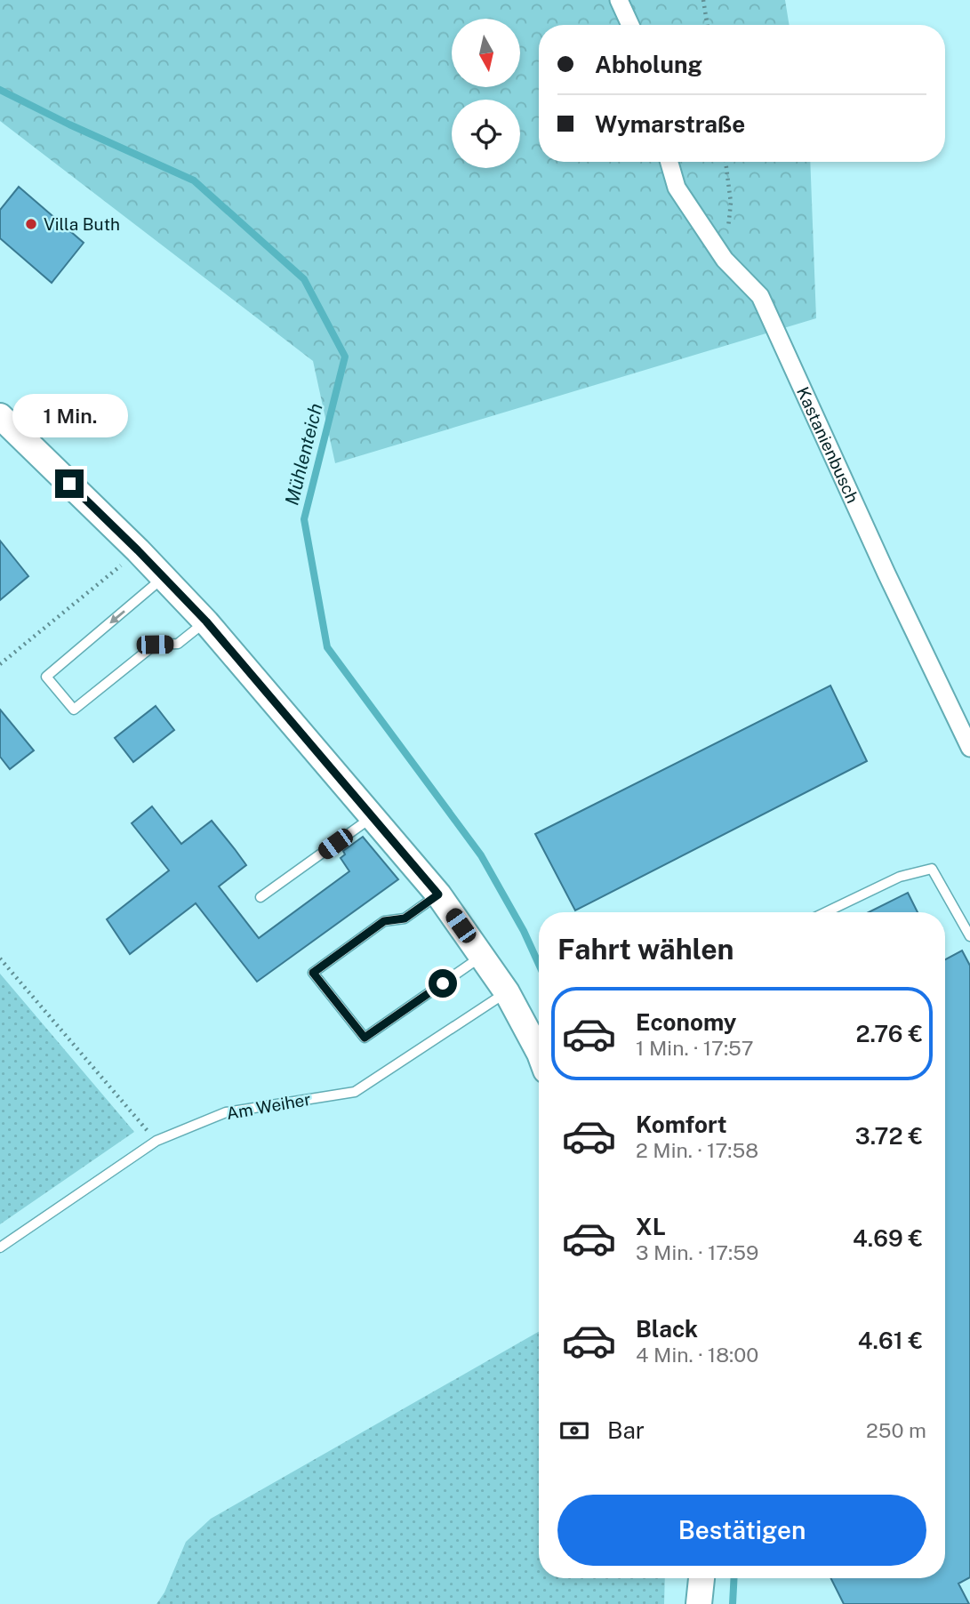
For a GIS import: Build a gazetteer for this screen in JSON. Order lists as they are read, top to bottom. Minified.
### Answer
{"streets":{"street":["Kastanienbusch"],"lane":["Am Weiher"]},"water":["Mühlenteich"],"places":["Villa Buth"],"north":"bottom","page":{"banner":["Abholung","Wymarstraße"],"bubble":"1 Min.","heading":"Fahrt wählen","list":[{"name":"Economy","note":"1 Min. · 17:57","value":"2.76 €"},{"name":"Komfort","note":"2 Min. · 17:58","value":"3.72 €"},{"name":"XL","note":"3 Min. · 17:59","value":"4.69 €"},{"name":"Black","note":"4 Min. · 18:00","value":"4.61 €"}],"pay":["Bar","250 m"],"buttons":"Bestätigen"}}
